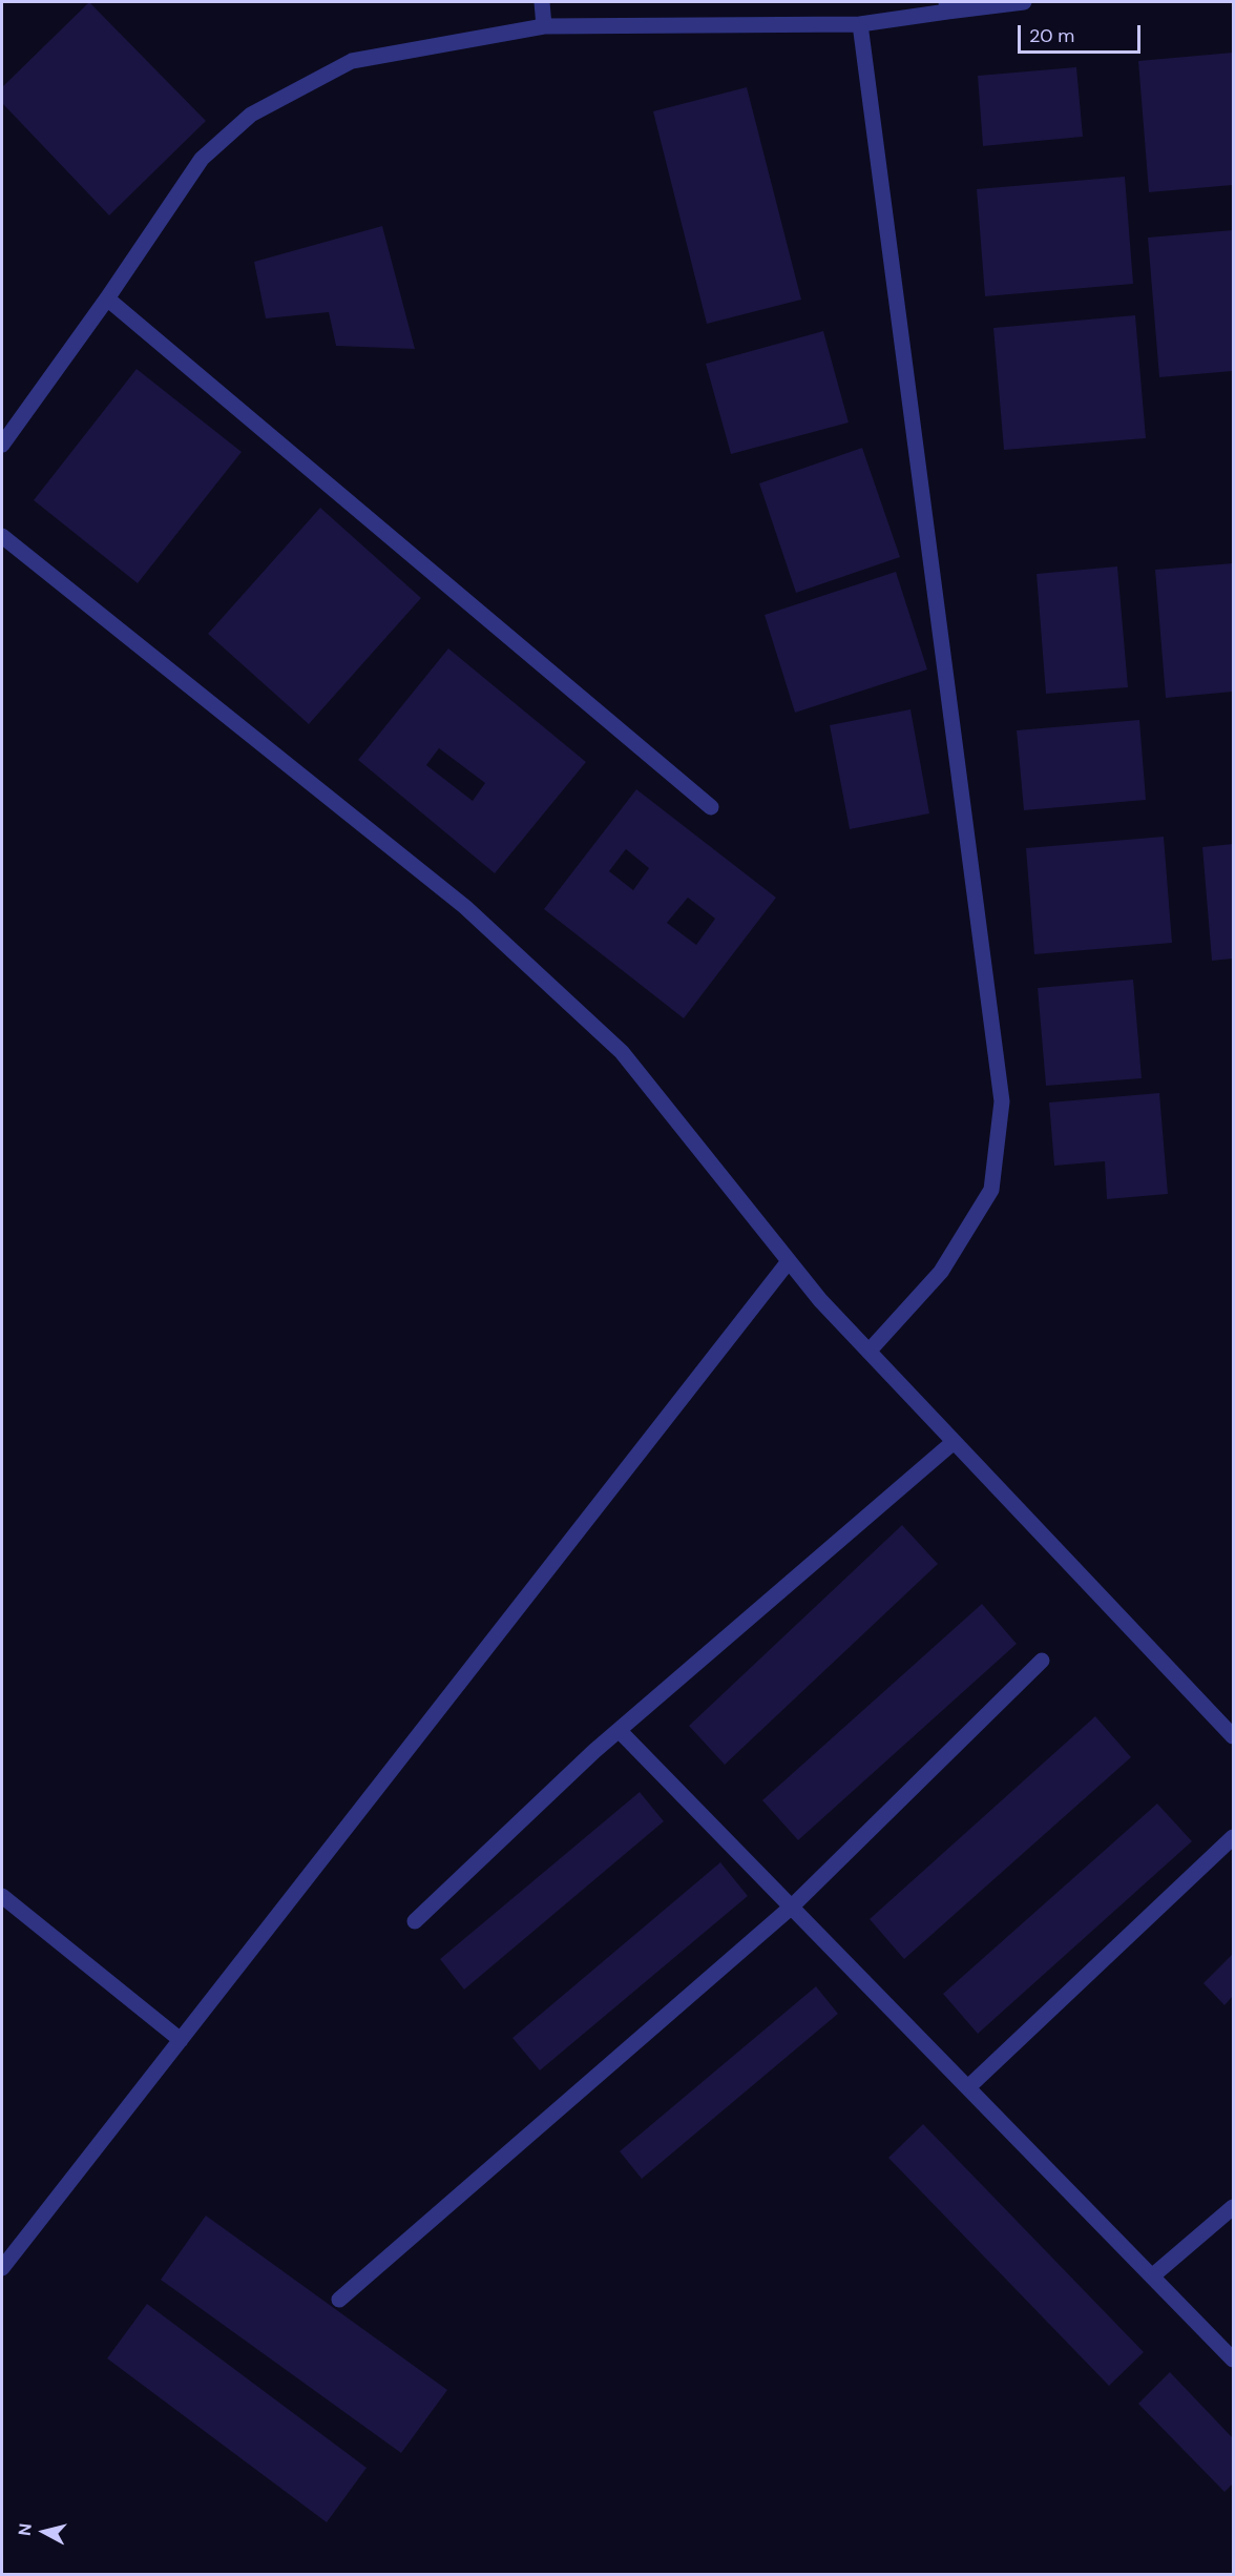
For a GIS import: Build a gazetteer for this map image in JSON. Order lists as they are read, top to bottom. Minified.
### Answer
{"scale_bar":"20 m","north":"left"}
